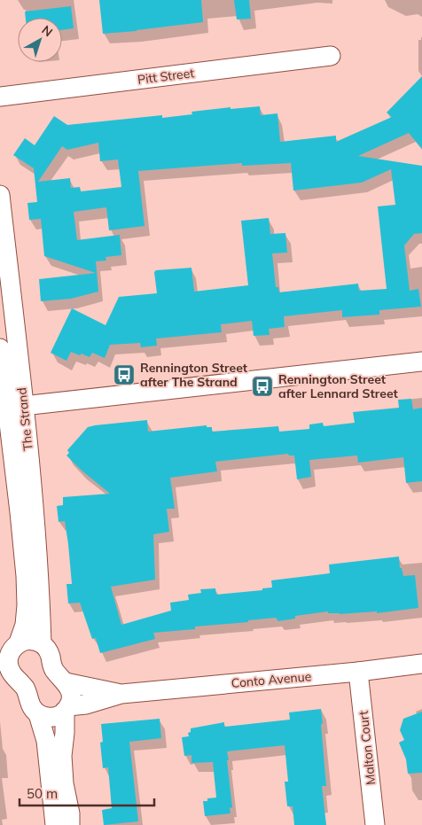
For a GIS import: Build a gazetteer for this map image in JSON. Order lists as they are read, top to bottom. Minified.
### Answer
{"streets":{"street":["Pitt Street","The Strand","Conto Avenue","Malton Court"]},"crossings":[["The Strand","Conto Avenue"],["Conto Avenue","Malton Court"]],"places":{"bus stop":["Rennington Street after The Strand","Rennington Street after Lennard Street"]},"scale_bar":"50 m","north":"top right"}
